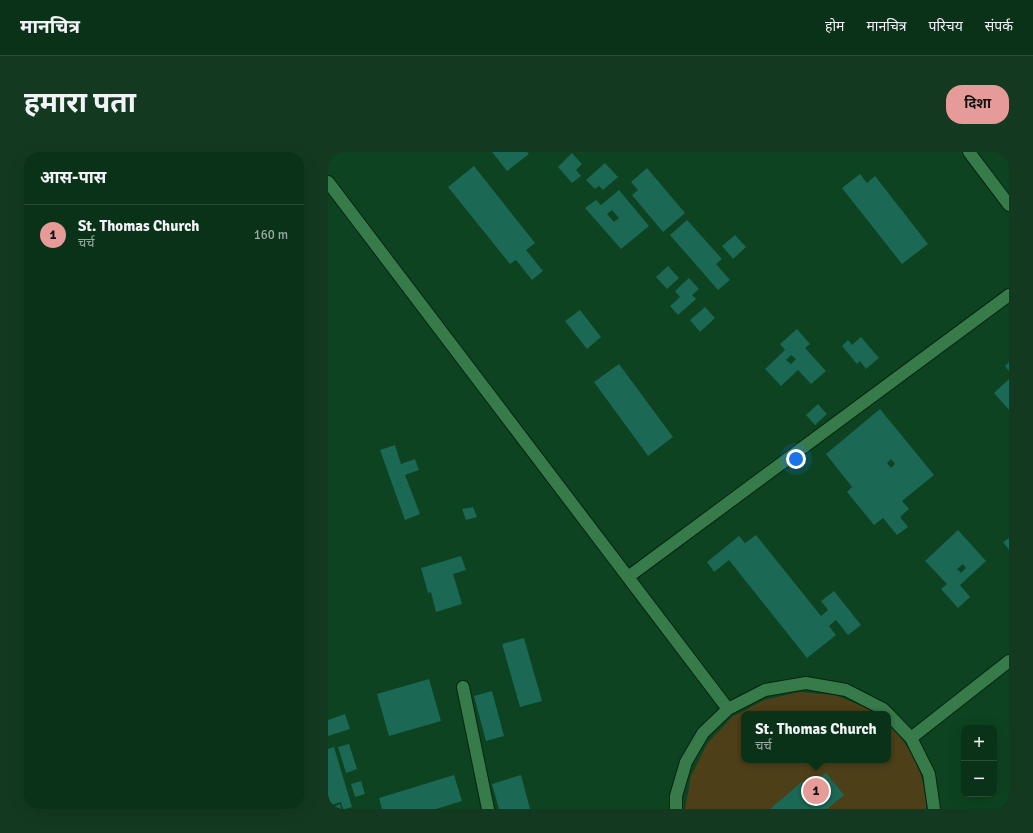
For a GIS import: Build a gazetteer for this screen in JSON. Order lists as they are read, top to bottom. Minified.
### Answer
{"page":{"header":"मानचित्र","nav":["होम","मानचित्र","परिचय","संपर्क"],"buttons":"दिशा","title":"हमारा पता","heading":"आस-पास","list":[{"mark":"1","name":"St. Thomas Church","note":"चर्च","value":"160 m"}],"popup":["St. Thomas Church","चर्च"],"map_buttons":["+","−"],"pins":"1"}}
